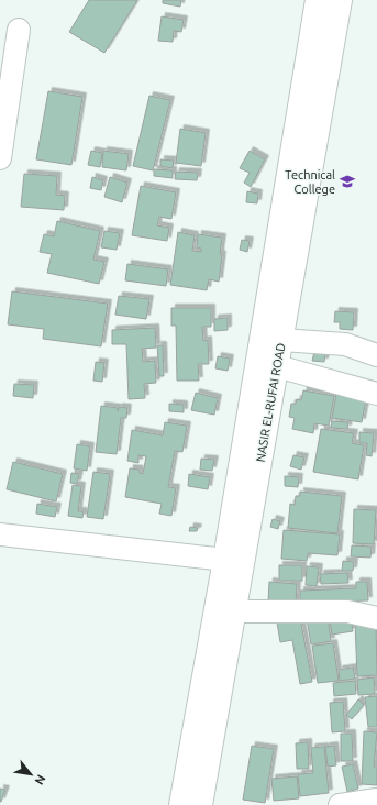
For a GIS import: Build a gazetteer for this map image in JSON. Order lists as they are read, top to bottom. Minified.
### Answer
{"streets":{"main road":["NASIR EL-RUFAI ROAD"]},"places":{"school or university":["Technical College"]},"north":"bottom right"}
